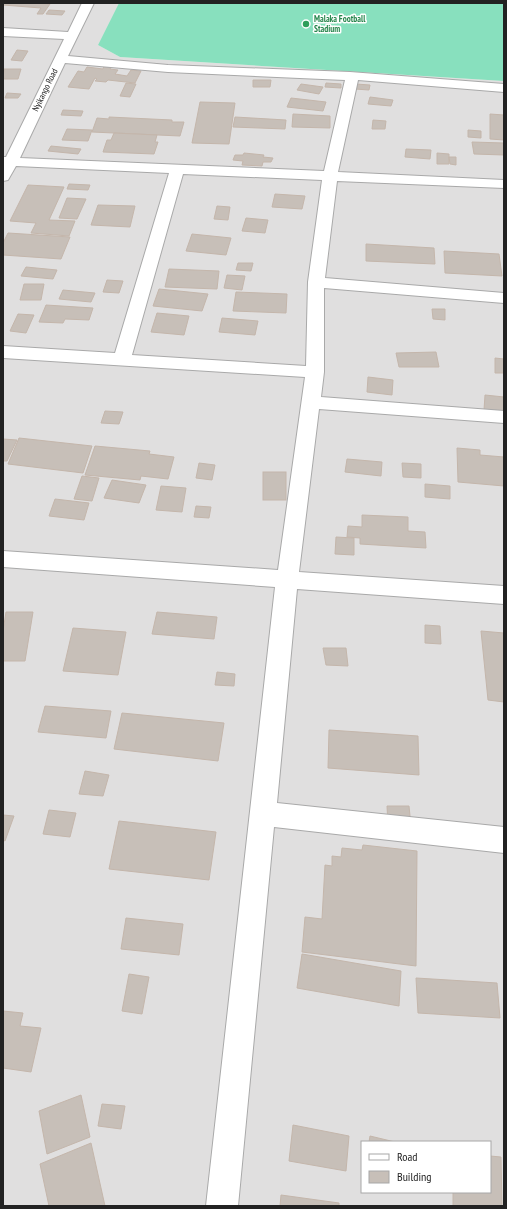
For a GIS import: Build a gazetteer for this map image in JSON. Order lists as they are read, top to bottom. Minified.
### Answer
{"streets":{"street":["Nyikango Road"]},"places":["Malaka Football Stadium"],"legend":["Road","Building"]}
